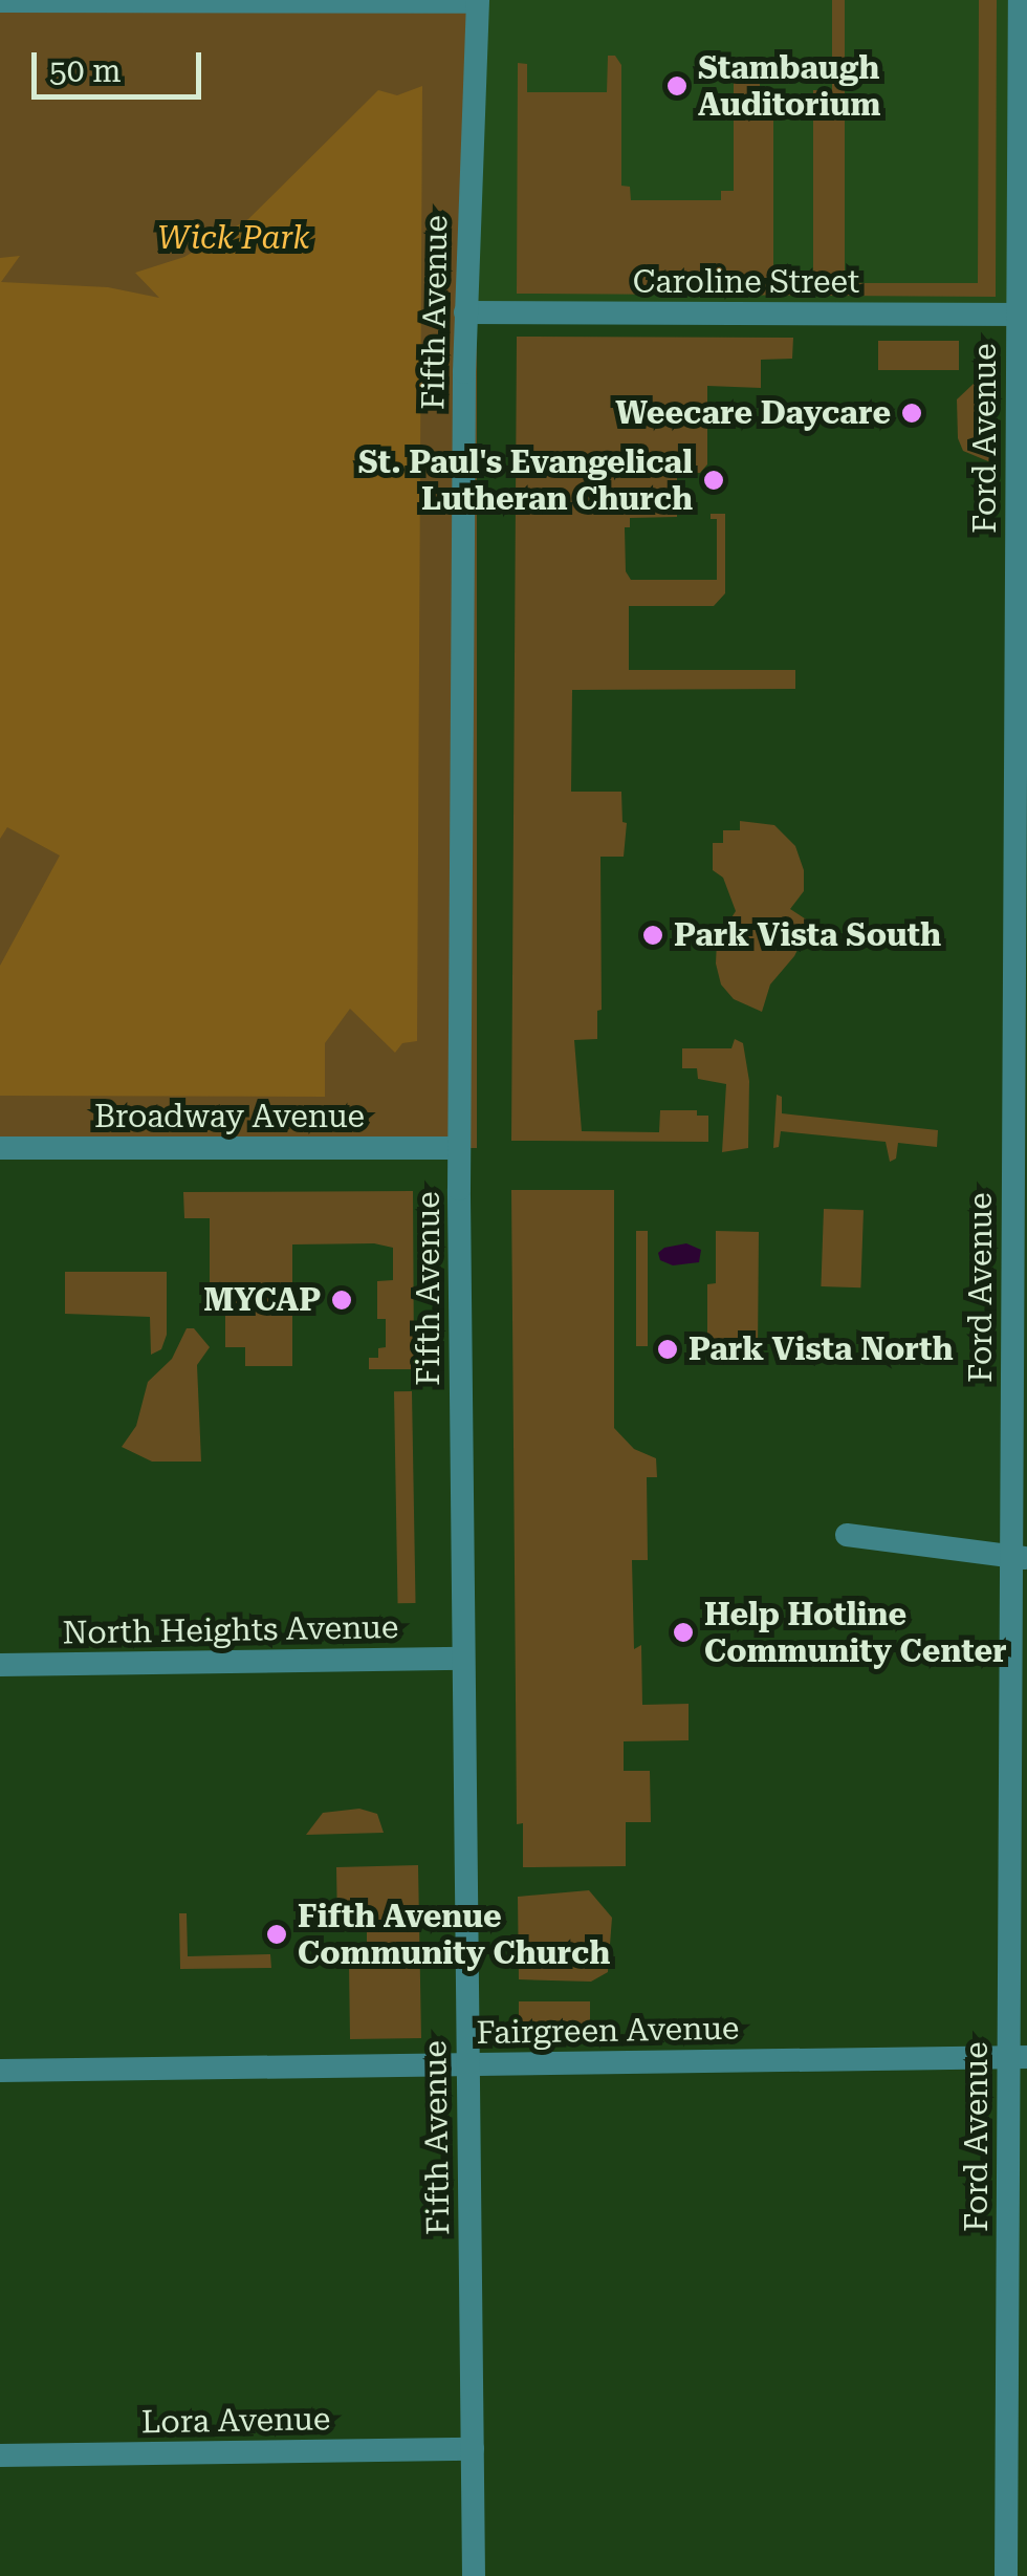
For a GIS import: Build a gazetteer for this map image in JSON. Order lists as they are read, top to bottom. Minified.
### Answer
{"streets":{"street":["Caroline Street","Fifth Avenue","Ford Avenue","Broadway Avenue","North Heights Avenue","Fairgreen Avenue","Lora Avenue"]},"crossings":[["Caroline Street","Fifth Avenue"],["Caroline Street","Ford Avenue"],["Fifth Avenue","Broadway Avenue"],["Fifth Avenue","North Heights Avenue"],["Fifth Avenue","Fairgreen Avenue"],["Fifth Avenue","Lora Avenue"],["Ford Avenue","Fairgreen Avenue"]],"parks":["Wick Park"],"places":["Stambaugh Auditorium","Weecare Daycare","St. Paul's Evangelical Lutheran Church","Park Vista South","MYCAP","Park Vista North","Help Hotline Community Center","Fifth Avenue Community Church"],"scale_bar":"50 m"}
